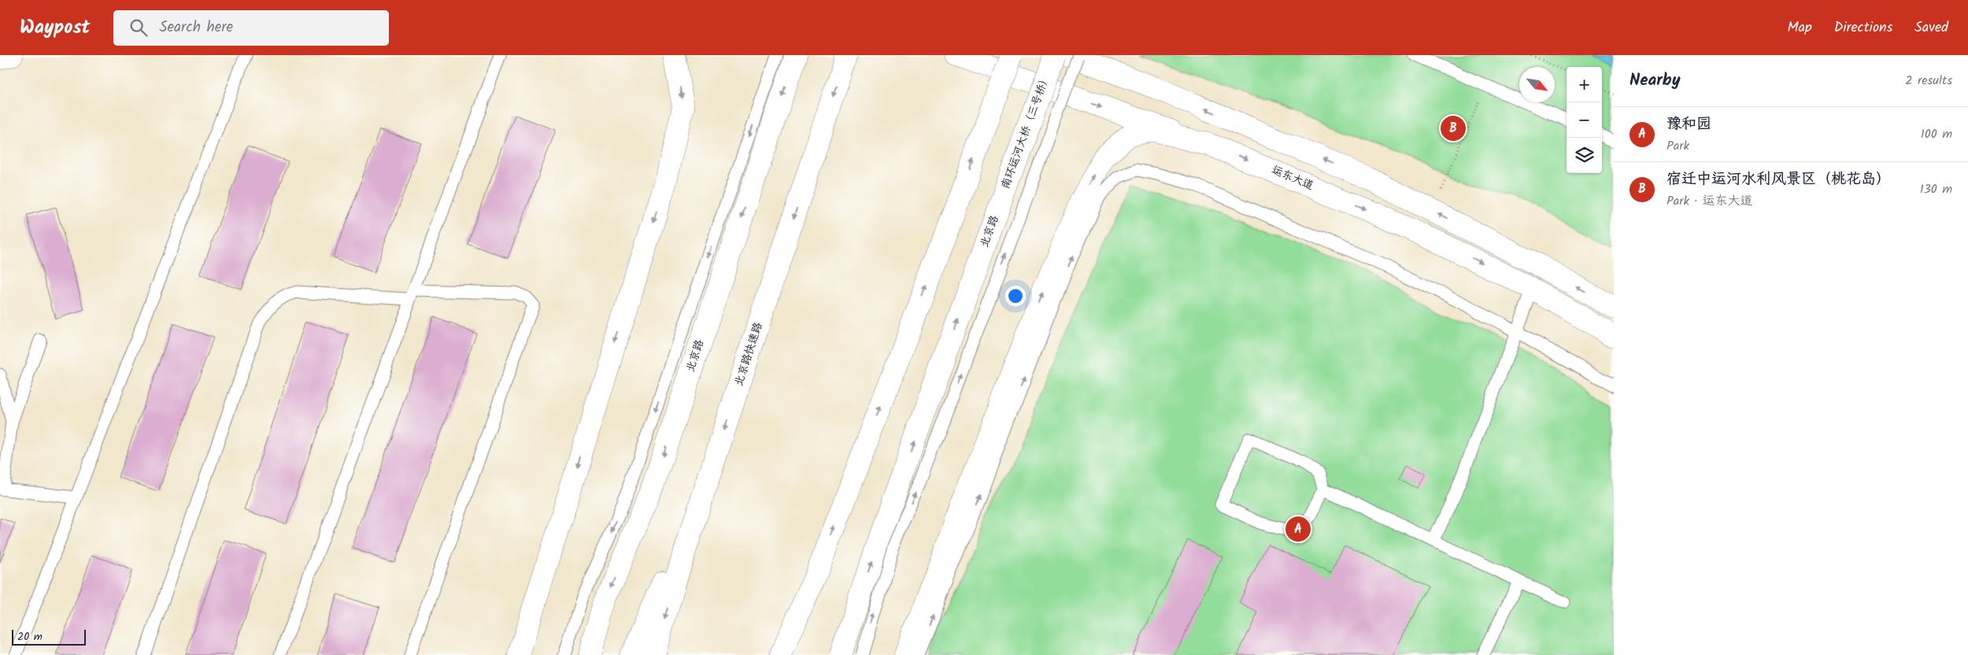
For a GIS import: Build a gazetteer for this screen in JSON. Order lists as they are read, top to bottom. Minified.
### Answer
{"streets":{"main road":["南环运河大桥（三号桥）","运东大道","北京路","北京路快速路"]},"crossings":[["南环运河大桥（三号桥）","北京路"]],"scale_bar":"20 m","north":"bottom right","page":{"header":"Waypost","search":"Search here","nav":["Map","Directions","Saved"],"heading":["Nearby","2 results"],"map_buttons":["+","−"],"list":[{"mark":"A","name":"豫和园","note":"Park","value":"100 m"},{"mark":"B","name":"宿迁中运河水利风景区（桃花岛）","note":"Park · 运东大道","value":"130 m"}],"pins":["B","A"],"scale":"20 m"}}
